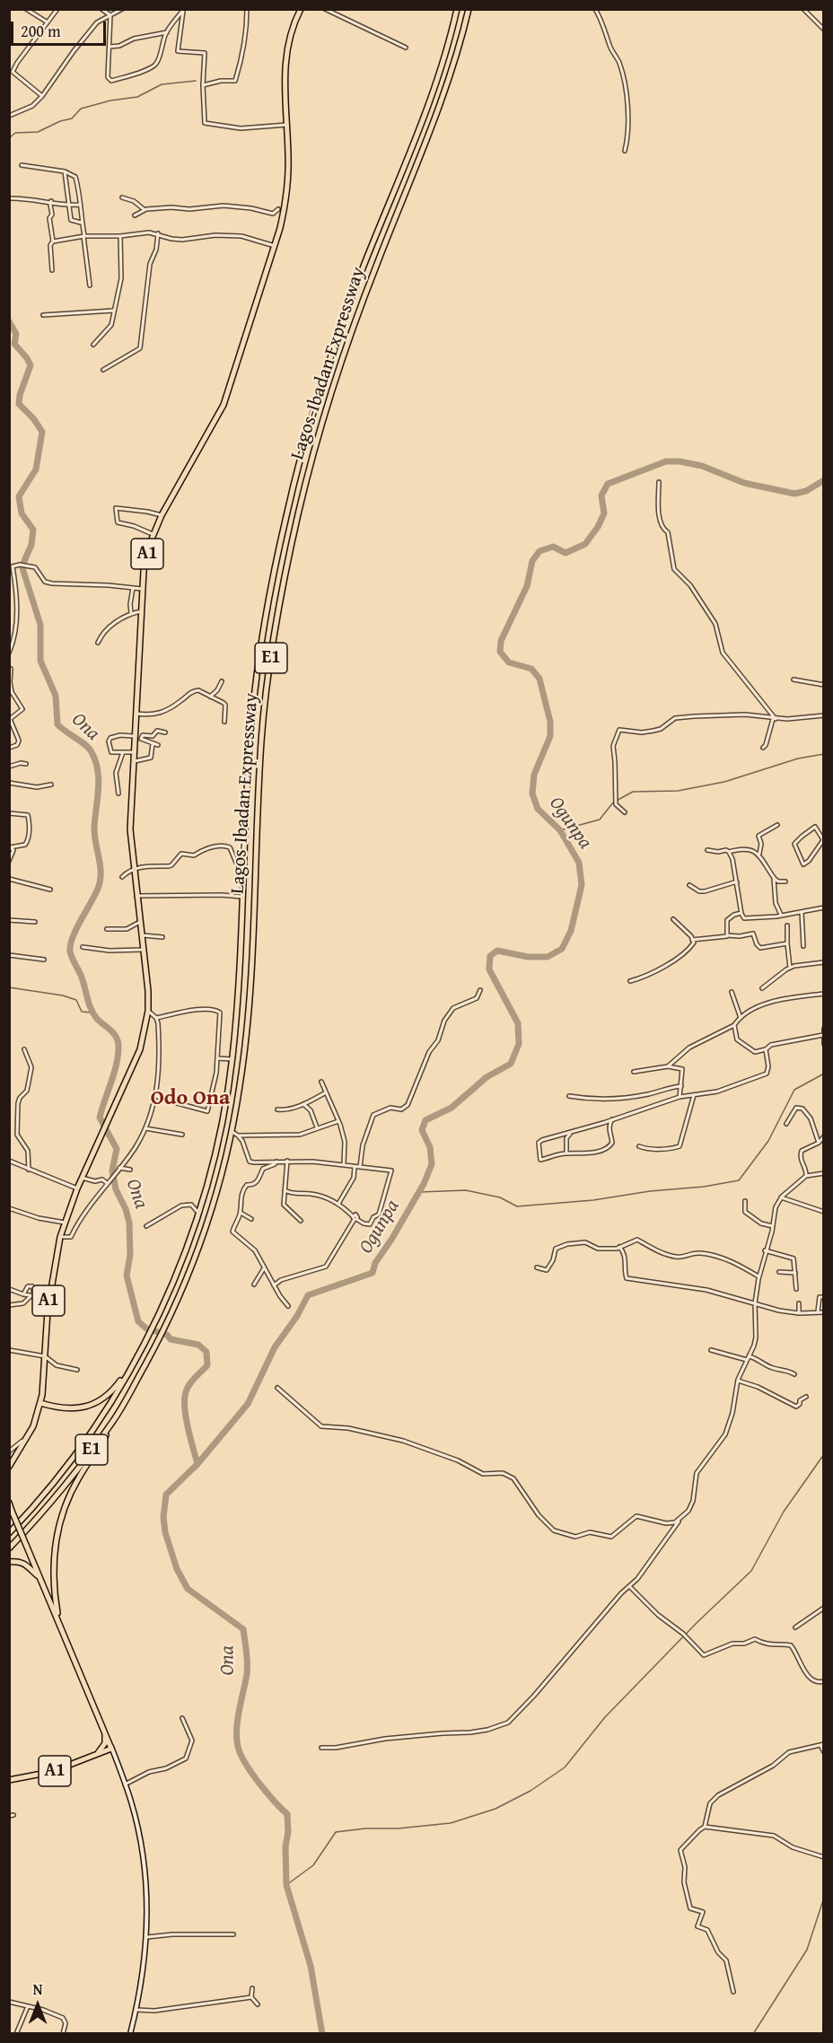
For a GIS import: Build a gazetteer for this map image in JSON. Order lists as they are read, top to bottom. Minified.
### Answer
{"streets":{"highway":["Lagos-Ibadan Expressway","A1","E1"]},"districts":["Odo Ona"],"water":["Ona","Ogunpa"],"scale_bar":"200 m","north":"top"}
